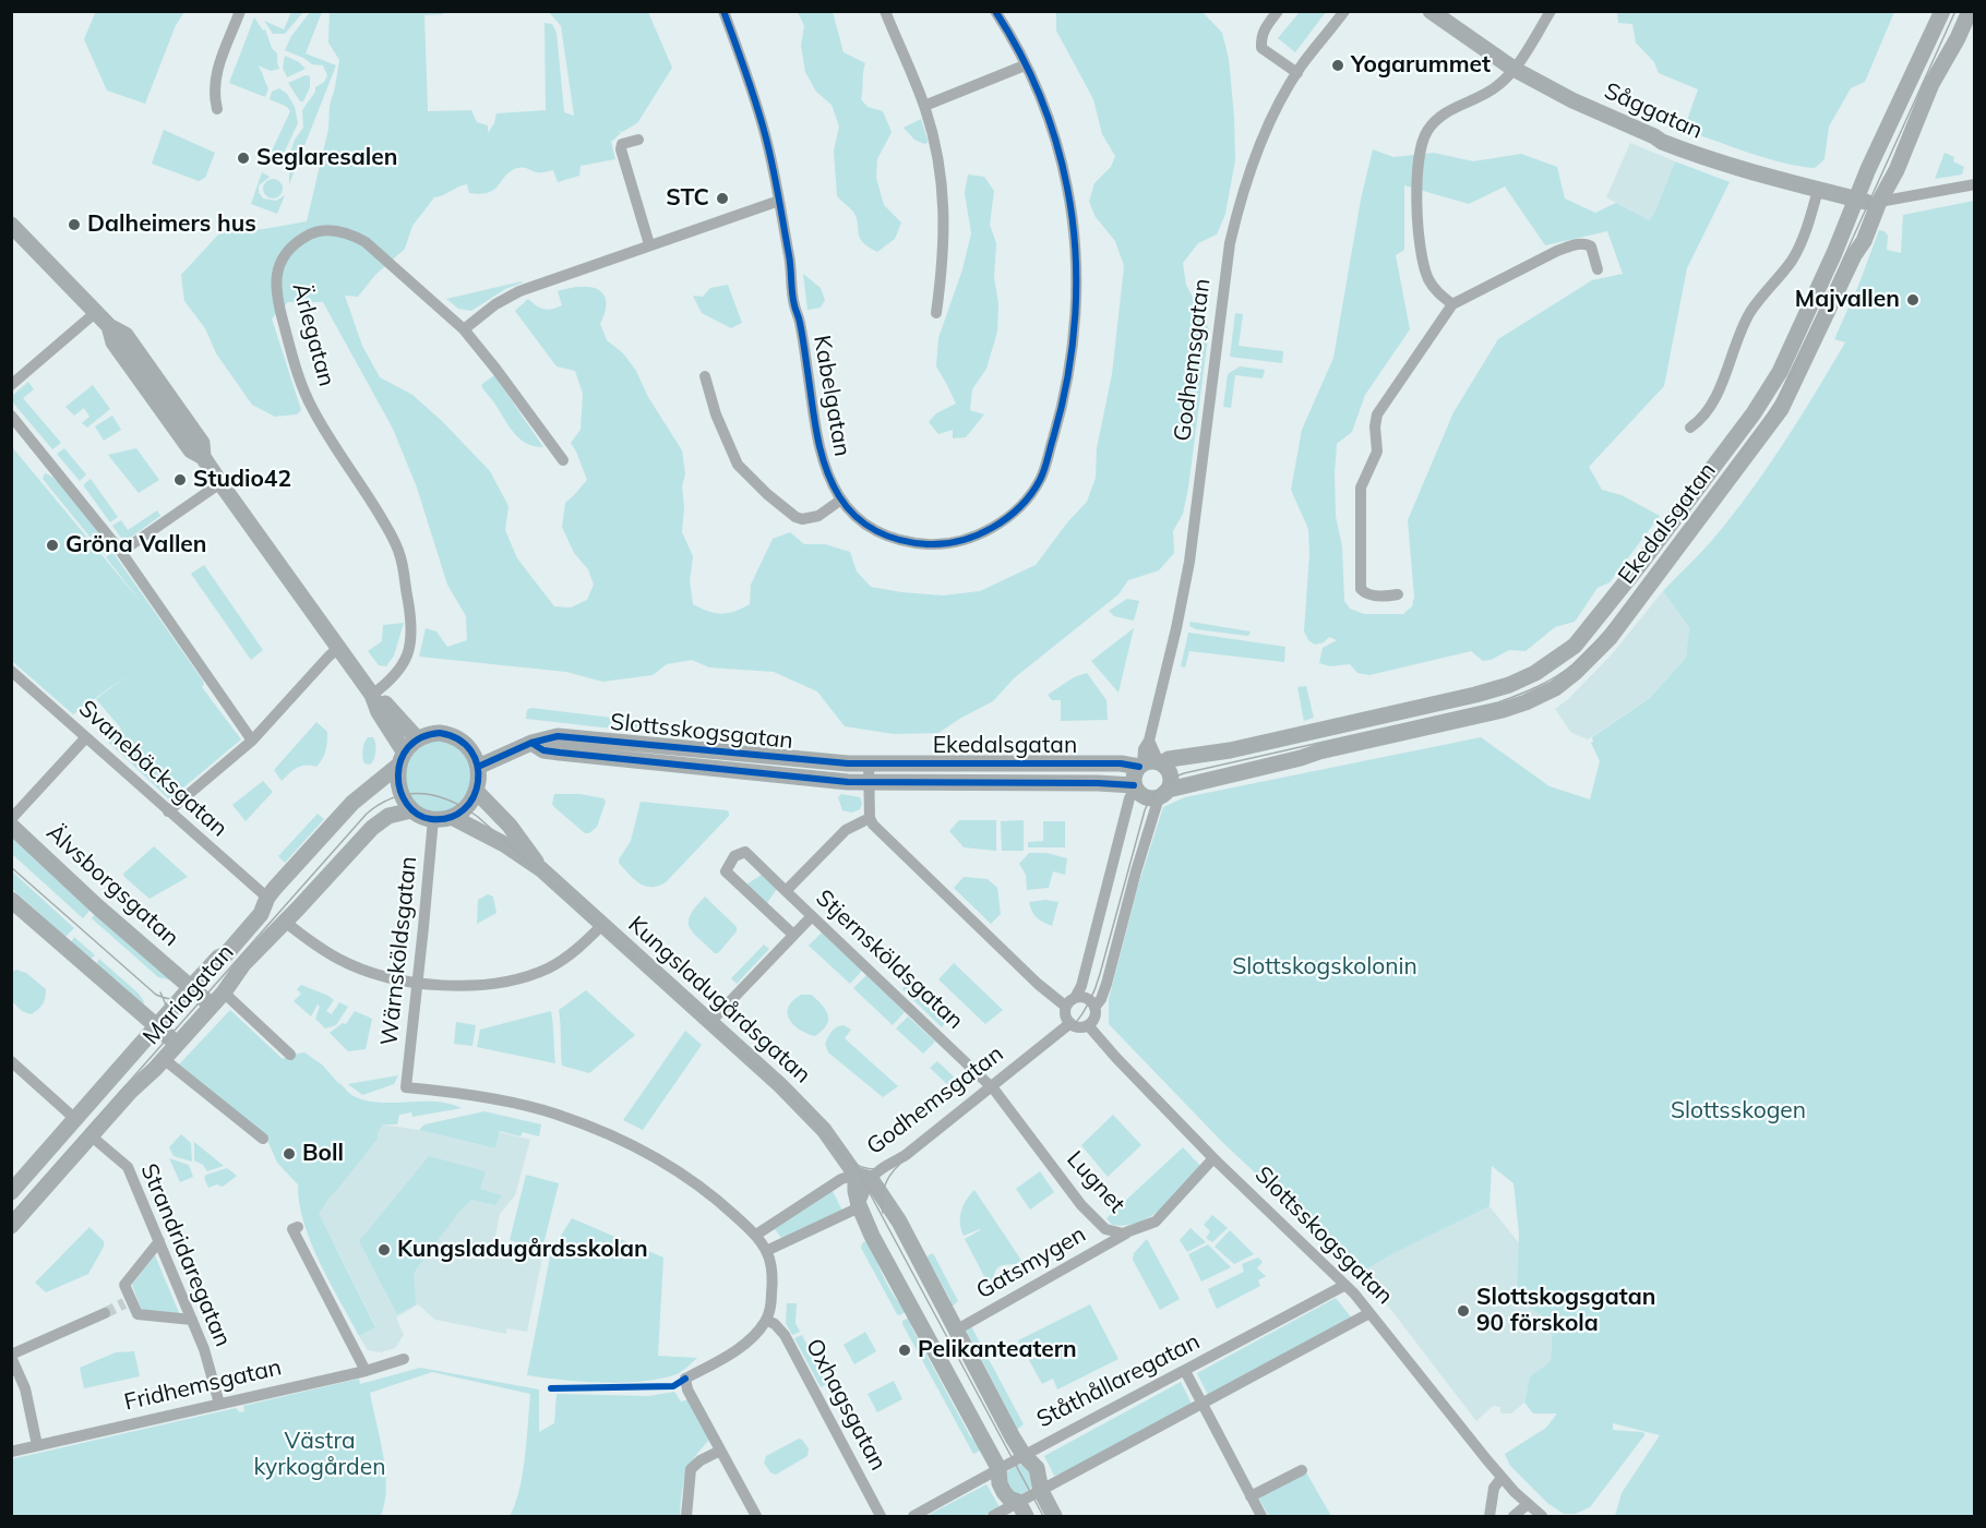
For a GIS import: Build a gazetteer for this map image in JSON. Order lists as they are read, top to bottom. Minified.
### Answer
{"streets":{"street":["Såggatan","Ärlegatan","Godhemsgatan","Kabelgatan","Ekedalsgatan","Slottsskogsgatan","Svanebäcksgatan","Älvsborgsgatan","Wärnsköldsgatan","Stjernsköldsgatan","Mariagatan","Kungsladugårdsgatan","Lugnet","Strandridaregatan","Gatsmygen","Ståthållaregatan","Fridhemsgatan","Oxhagsgatan"]},"crossings":[["Såggatan","Ekedalsgatan"],["Godhemsgatan","Ekedalsgatan"],["Godhemsgatan","Slottsskogsgatan"],["Godhemsgatan","Wärnsköldsgatan"],["Godhemsgatan","Stjernsköldsgatan"],["Godhemsgatan","Kungsladugårdsgatan"],["Godhemsgatan","Lugnet"],["Ekedalsgatan","Slottsskogsgatan"],["Slottsskogsgatan","Wärnsköldsgatan"],["Slottsskogsgatan","Mariagatan"],["Slottsskogsgatan","Kungsladugårdsgatan"],["Slottsskogsgatan","Lugnet"],["Slottsskogsgatan","Ståthållaregatan"],["Svanebäcksgatan","Mariagatan"],["Älvsborgsgatan","Mariagatan"],["Wärnsköldsgatan","Mariagatan"],["Wärnsköldsgatan","Kungsladugårdsgatan"],["Stjernsköldsgatan","Lugnet"],["Mariagatan","Kungsladugårdsgatan"],["Mariagatan","Strandridaregatan"],["Kungsladugårdsgatan","Gatsmygen"],["Kungsladugårdsgatan","Ståthållaregatan"],["Lugnet","Gatsmygen"],["Strandridaregatan","Fridhemsgatan"]],"parks":["Slottskogskolonin","Slottsskogen","Västra kyrkogården"],"places":["Yogarummet","Seglaresalen","STC","Dalheimers hus","Majvallen","Studio42","Gröna Vallen","Boll","Kungsladugårdsskolan","Slottskogsgatan 90 förskola","Pelikanteatern"]}
